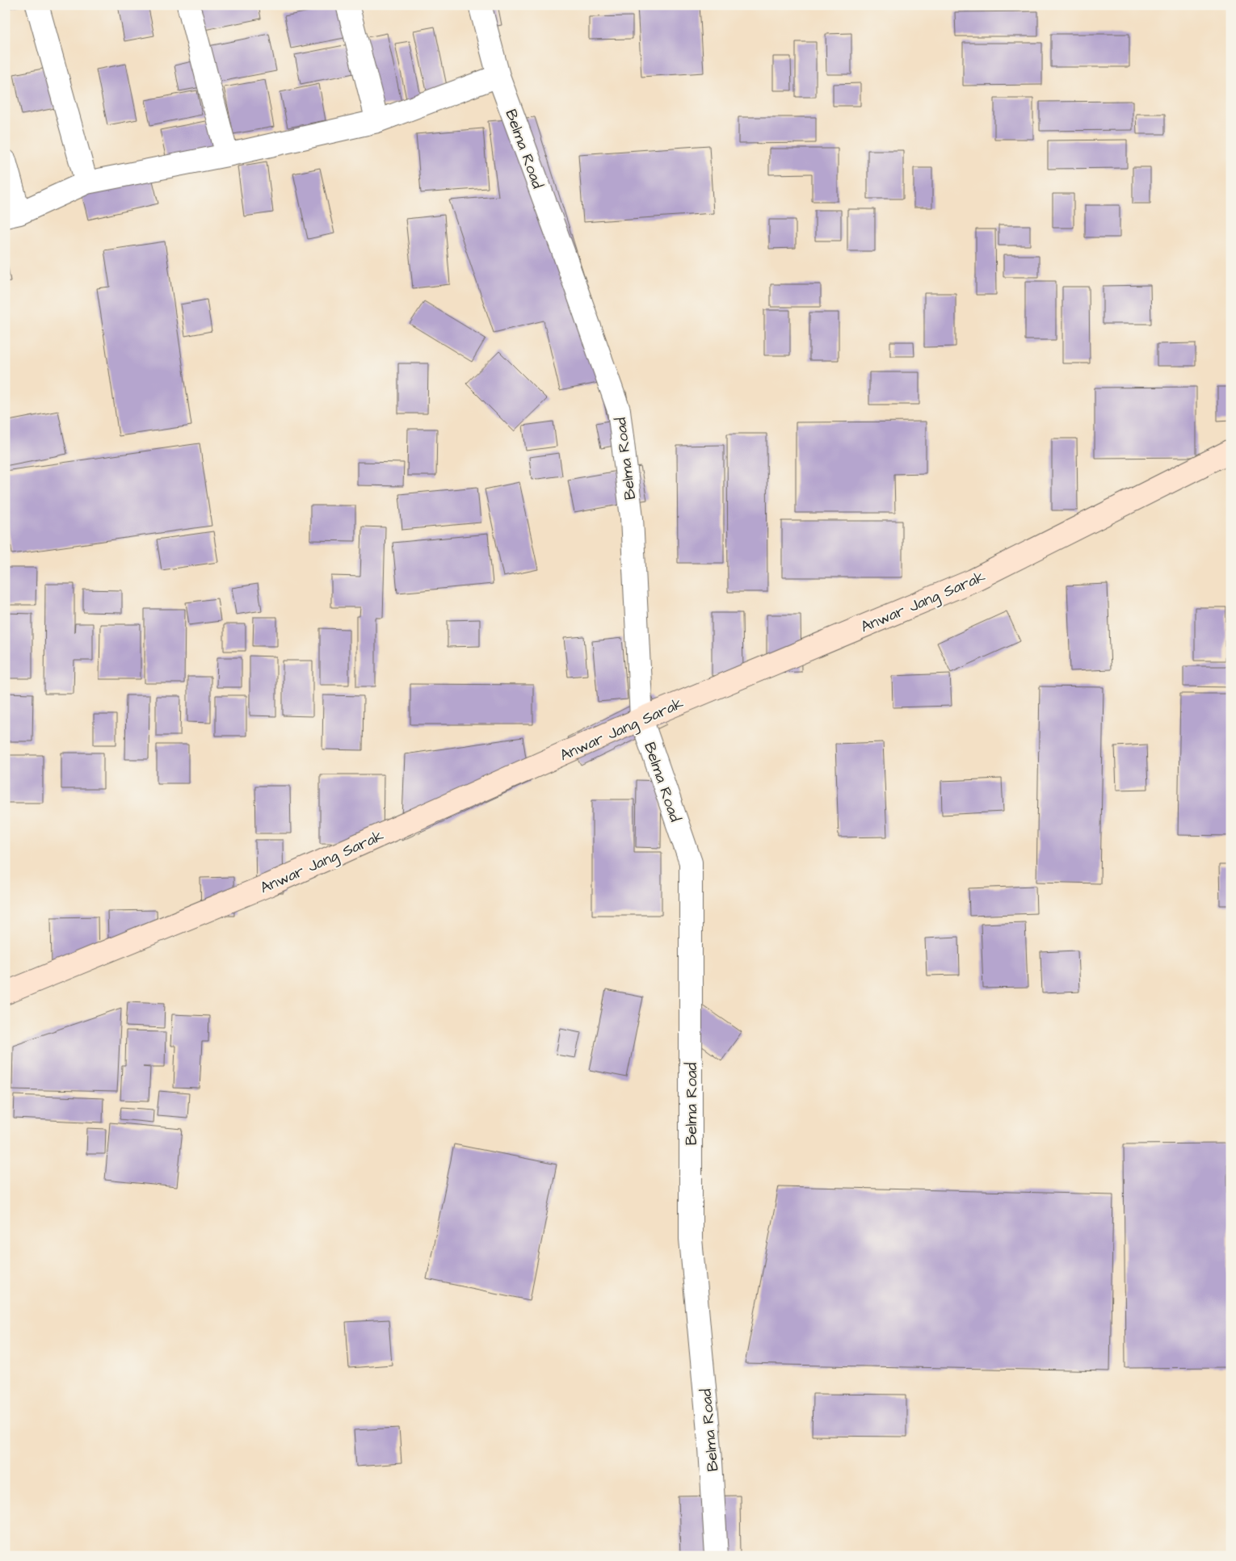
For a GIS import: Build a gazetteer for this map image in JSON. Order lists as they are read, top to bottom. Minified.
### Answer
{"streets":{"main road":["Anwar Jang Sarak"],"street":["Belma Road"]},"crossings":[["Belma Road","Anwar Jang Sarak"]]}
